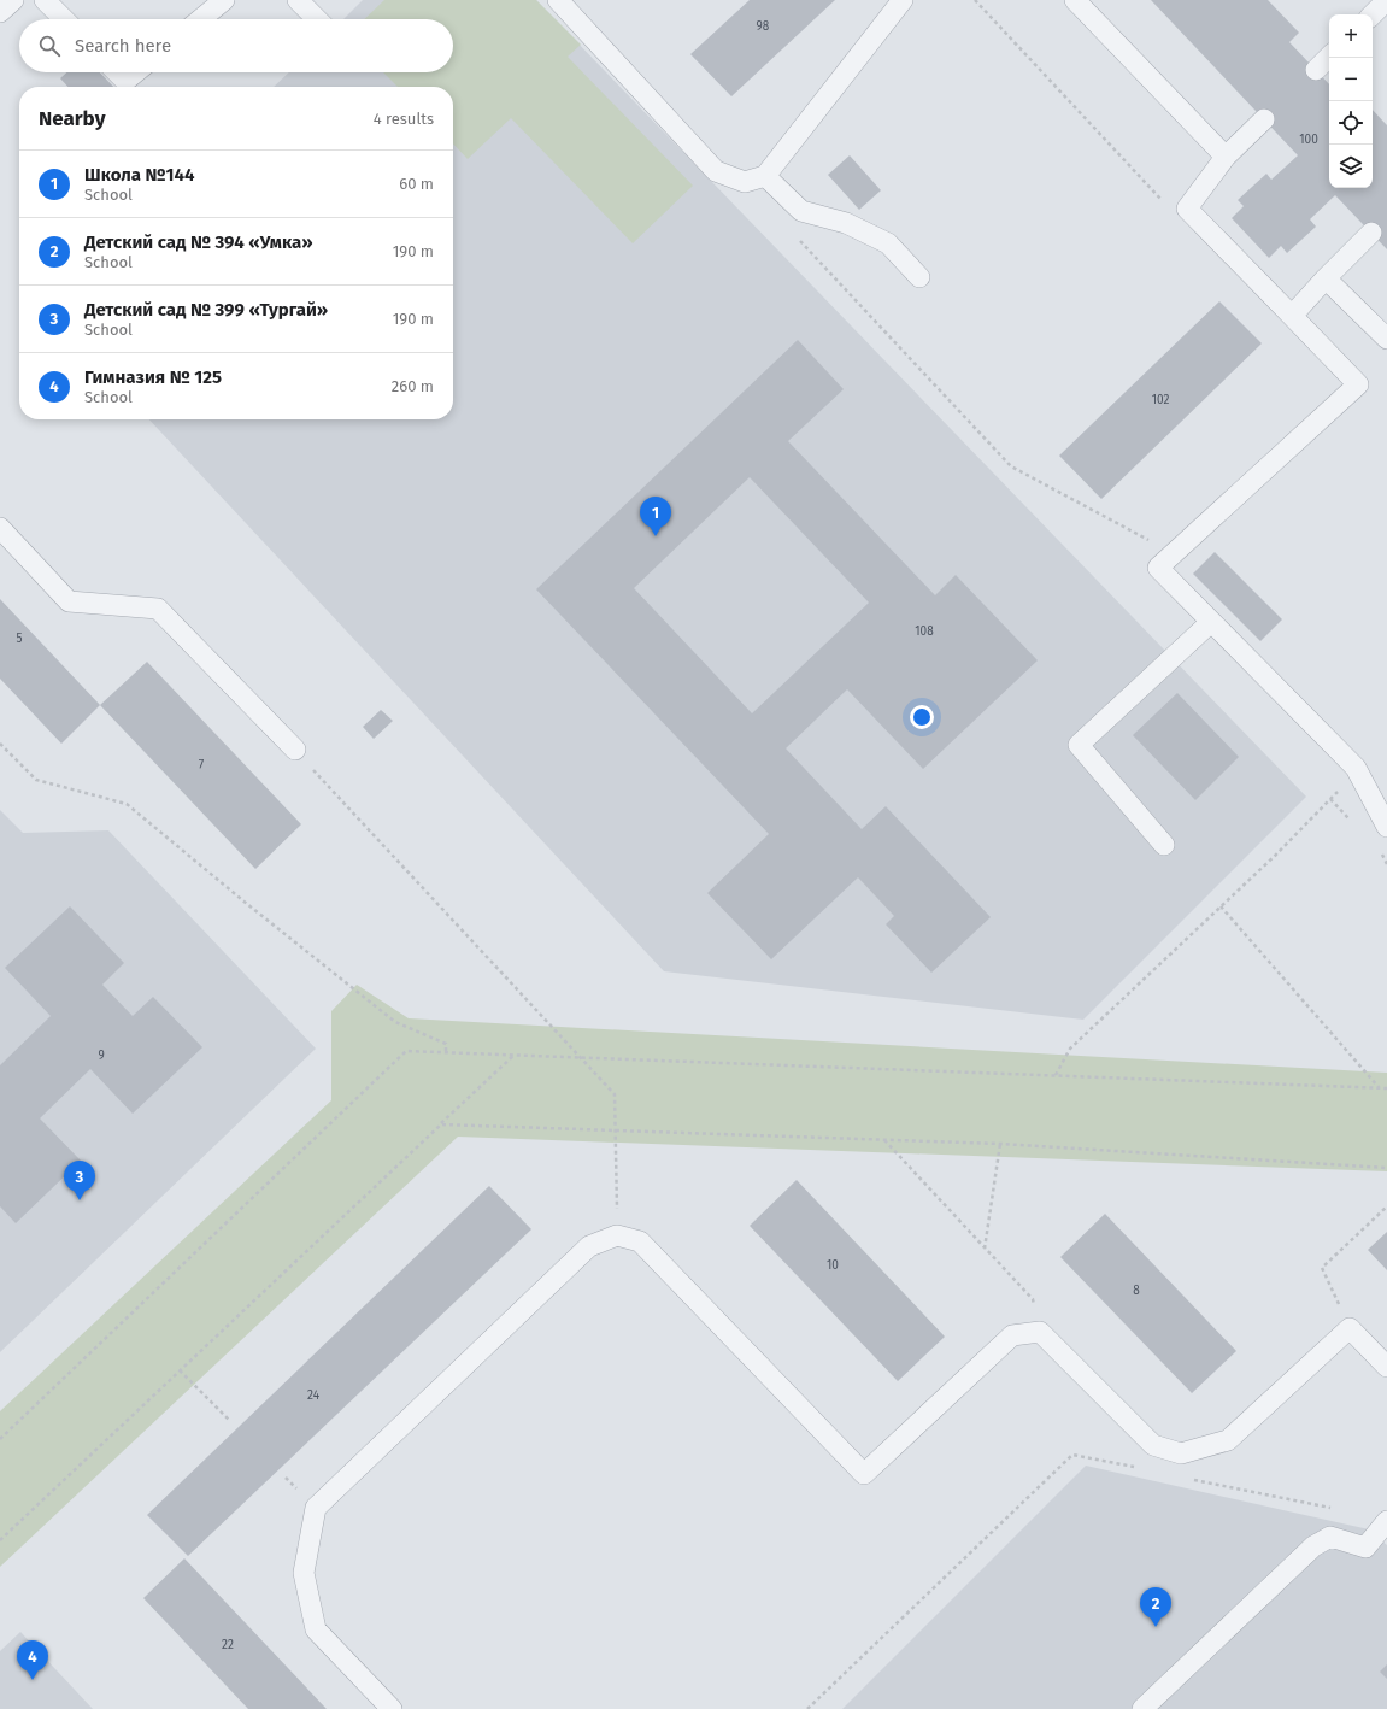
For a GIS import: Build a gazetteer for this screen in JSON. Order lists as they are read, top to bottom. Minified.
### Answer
{"house_numbers":["98","100","102","108","5","7","9","10","8","24","22"],"page":{"map_buttons":["+","−"],"search":"Search here","heading":["Nearby","4 results"],"list":[{"mark":"1","name":"Школа №144","note":"School","value":"60 m"},{"mark":"2","name":"Детский сад № 394 «Умка»","note":"School","value":"190 m"},{"mark":"3","name":"Детский сад № 399 «Тургай»","note":"School","value":"190 m"},{"mark":"4","name":"Гимназия № 125","note":"School","value":"260 m"}],"pins":["1","3","2","4"]}}
